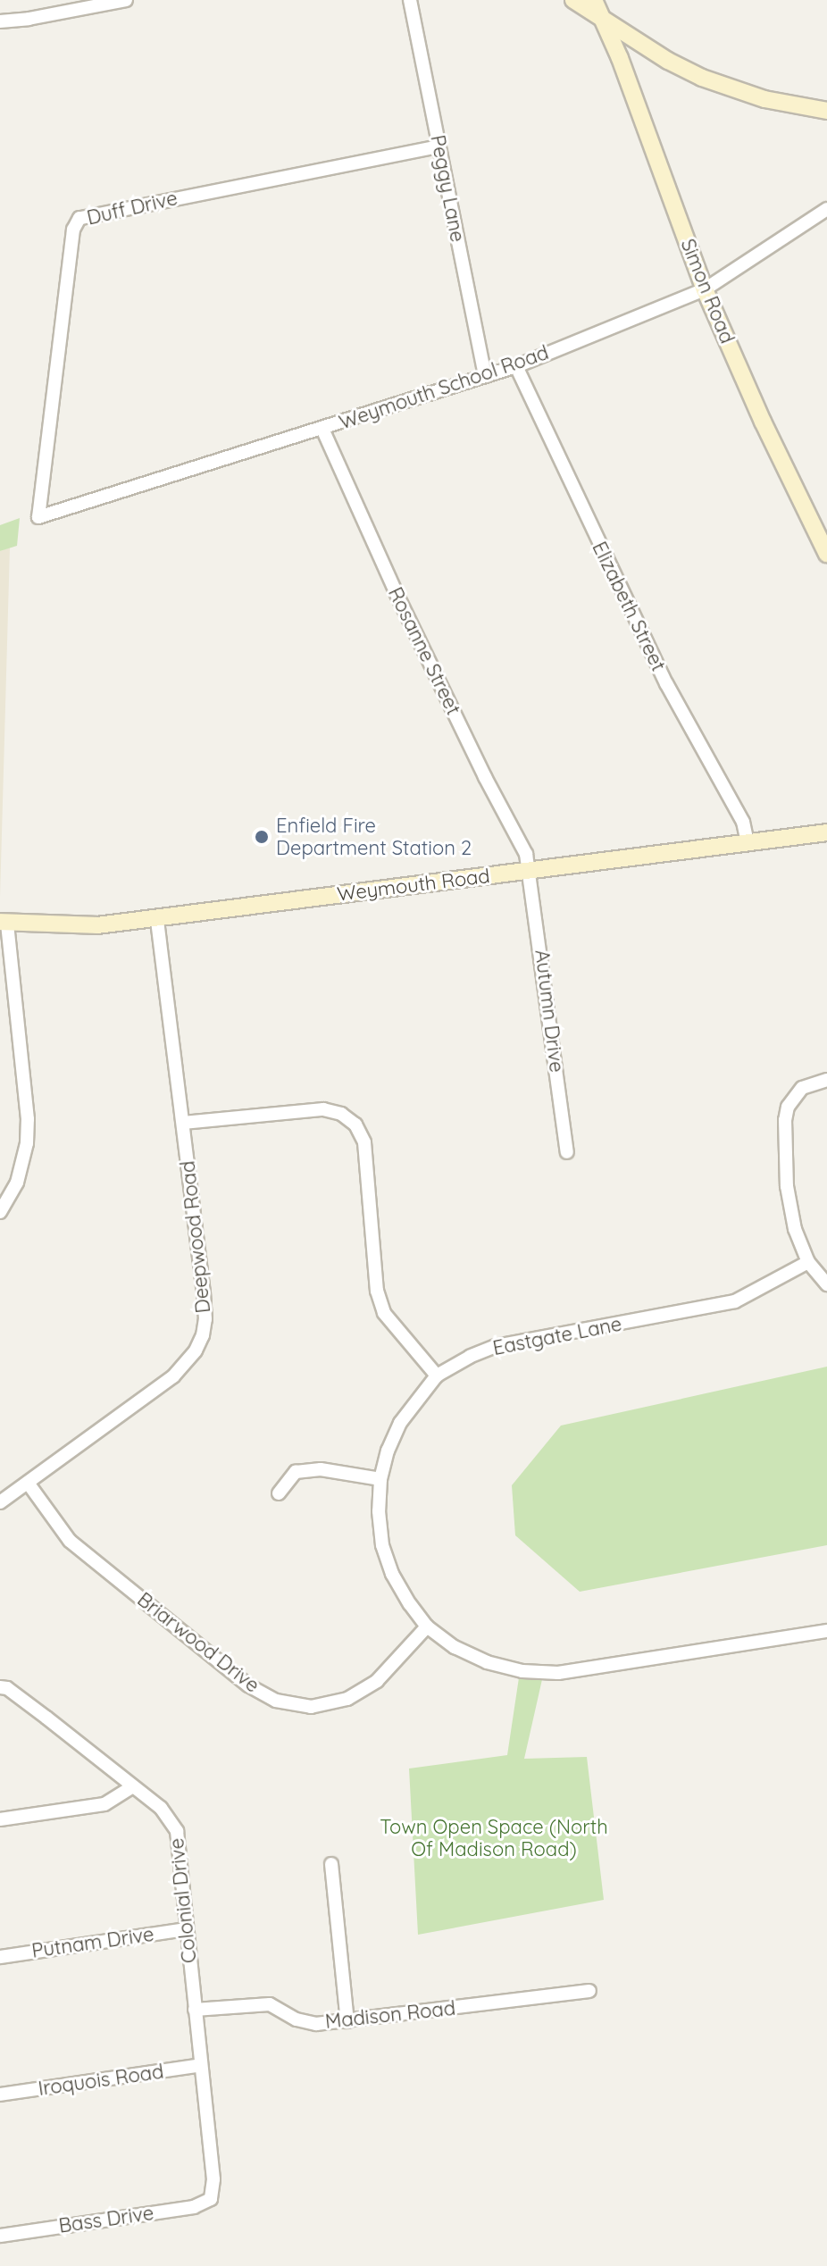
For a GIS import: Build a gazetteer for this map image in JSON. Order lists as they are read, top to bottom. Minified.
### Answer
{"streets":{"street":["Peggy Lane","Duff Drive","Simon Road","Weymouth School Road","Elizabeth Street","Rosanne Street","Weymouth Road","Autumn Drive","Deepwood Road","Eastgate Lane","Briarwood Drive","Colonial Drive","Putnam Drive","Madison Road","Iroquois Road","Bass Drive"]},"crossings":[["Peggy Lane","Duff Drive"],["Peggy Lane","Weymouth School Road"],["Duff Drive","Weymouth School Road"],["Simon Road","Weymouth School Road"],["Weymouth School Road","Elizabeth Street"],["Weymouth School Road","Rosanne Street"],["Elizabeth Street","Weymouth Road"],["Rosanne Street","Weymouth Road"],["Rosanne Street","Autumn Drive"],["Weymouth Road","Autumn Drive"],["Weymouth Road","Deepwood Road"],["Deepwood Road","Briarwood Drive"],["Eastgate Lane","Briarwood Drive"],["Colonial Drive","Putnam Drive"],["Colonial Drive","Madison Road"],["Colonial Drive","Iroquois Road"],["Colonial Drive","Bass Drive"]],"parks":["Town Open Space (North Of Madison Road)"],"places":["Enfield Fire Department Station 2"]}
